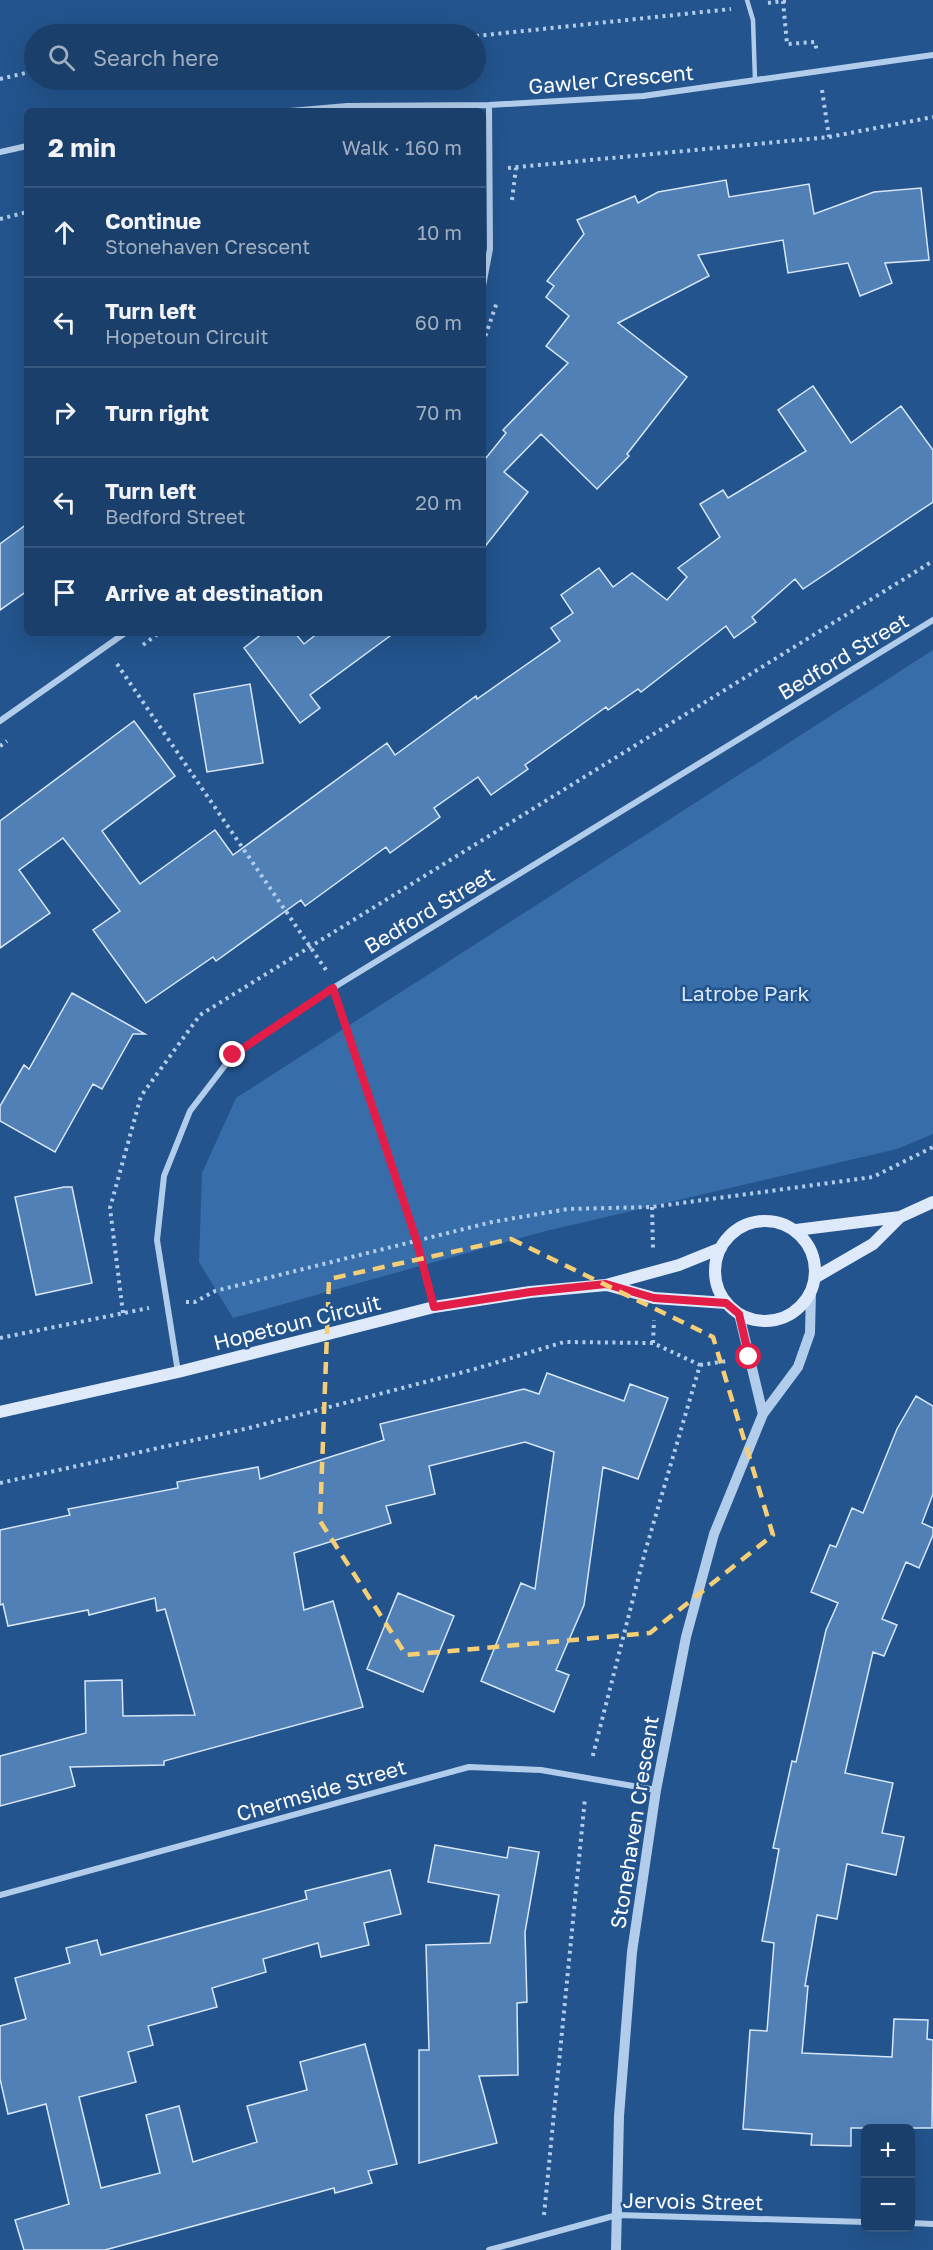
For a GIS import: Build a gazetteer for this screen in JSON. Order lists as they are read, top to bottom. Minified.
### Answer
{"streets":{"main road":["Hopetoun Circuit"],"street":["Gawler Crescent","Bedford Street","Chermside Street","Stonehaven Crescent","Jervois Street"]},"crossings":[["Bedford Street","Hopetoun Circuit"],["Hopetoun Circuit","Stonehaven Crescent"],["Chermside Street","Stonehaven Crescent"],["Stonehaven Crescent","Jervois Street"]],"parks":["Latrobe Park"],"page":{"search":"Search here","heading":["2 min","Walk · 160 m"],"list":[["Continue","Stonehaven Crescent","10 m"],["Turn left","Hopetoun Circuit","60 m"],["Turn right","70 m"],["Turn left","Bedford Street","20 m"],"Arrive at destination"],"map_buttons":["+","−"]}}
